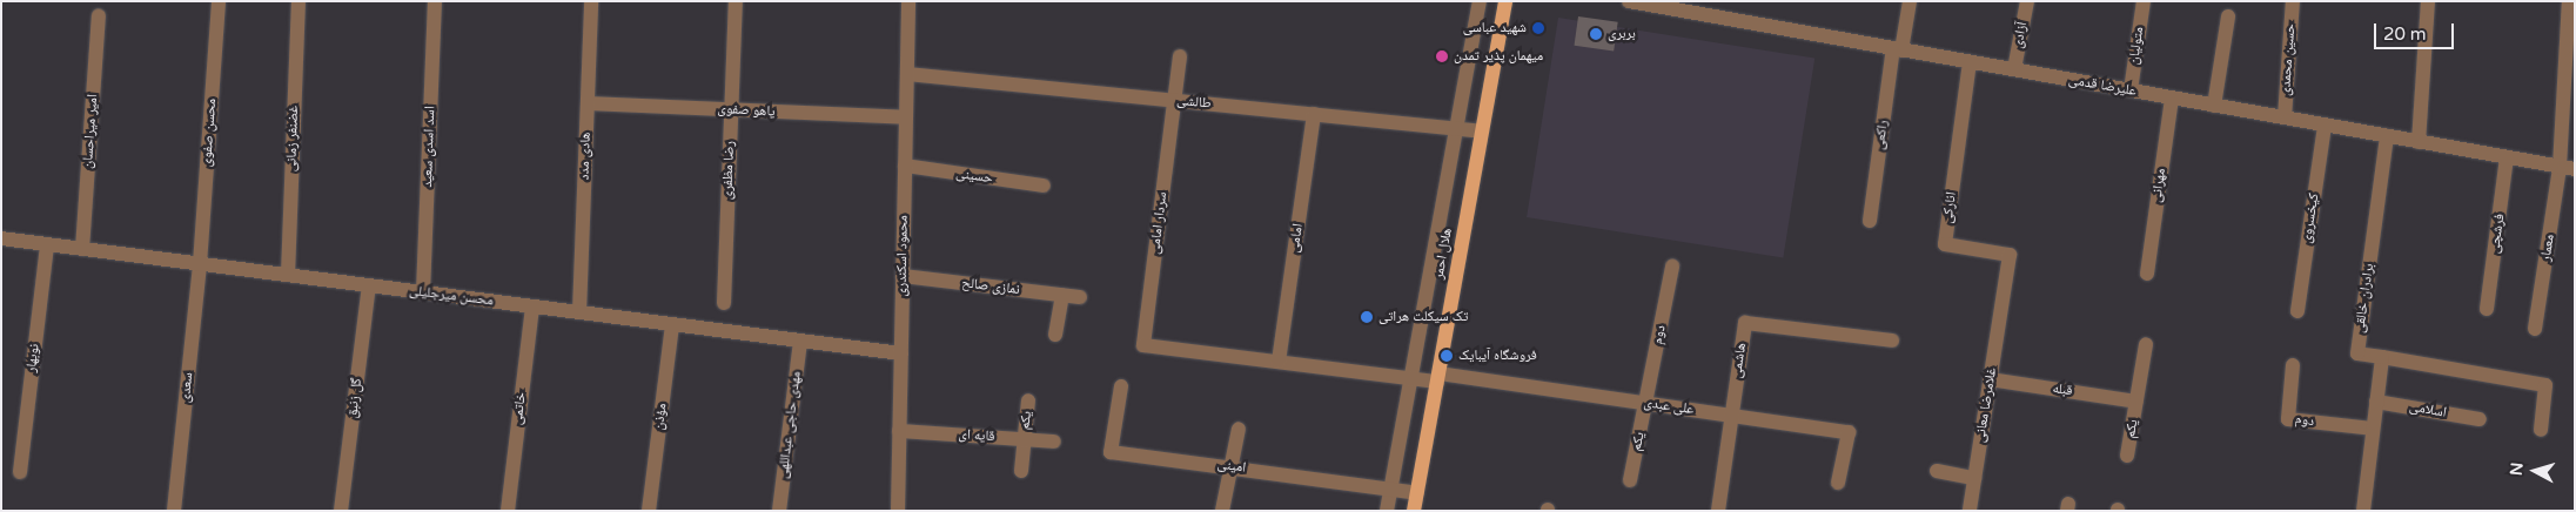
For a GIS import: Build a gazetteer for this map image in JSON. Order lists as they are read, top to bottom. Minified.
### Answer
{"streets":{"main road":["هلال احمر"],"street":["آزادی","متولیان","حسین محمدی","علیرضا قدمی","طالشی","یاهو صفوی","امیر میراحسان","محسن صفوی","راکعی","غضنفر زمانی","اسد اسدی سعید","هادی مدد","رضا مظفری","حسینی","مهرانی","انارکی","کیخسروی","سردار امامی","فرشچی","امامی","معمار","محمود اسکندری","نمازی صالح","محسن میرجلیلی","برادران خالقی","دوم","نوبهار","هاشمی","سعدی","قبله","گل زنبق","غلامرضا معانی","علی عبدی","خاتمی","اسلامی","مؤذن","یکم","مهدی حاجی عبداللهی","قایه ای","امینی"]},"crossings":[["آزادی","علیرضا قدمی"],["متولیان","علیرضا قدمی"],["حسین محمدی","علیرضا قدمی"],["علیرضا قدمی","راکعی"],["علیرضا قدمی","مهرانی"],["علیرضا قدمی","انارکی"],["علیرضا قدمی","کیخسروی"],["علیرضا قدمی","فرشچی"],["علیرضا قدمی","معمار"],["علیرضا قدمی","برادران خالقی"],["طالشی","سردار امامی"],["طالشی","امامی"],["طالشی","هلال احمر"],["طالشی","محمود اسکندری"],["یاهو صفوی","هادی مدد"],["یاهو صفوی","رضا مظفری"],["یاهو صفوی","محمود اسکندری"],["امیر میراحسان","محسن میرجلیلی"],["محسن صفوی","محسن میرجلیلی"],["محسن صفوی","سعدی"],["غضنفر زمانی","محسن میرجلیلی"],["اسد اسدی سعید","محسن میرجلیلی"],["هادی مدد","محسن میرجلیلی"],["حسینی","محمود اسکندری"],["انارکی","غلامرضا معانی"],["سردار امامی","امامی"],["هلال احمر","علی عبدی"],["هلال احمر","امینی"],["محمود اسکندری","نمازی صالح"],["محمود اسکندری","محسن میرجلیلی"],["محمود اسکندری","قایه ای"],["محسن میرجلیلی","نوبهار"],["محسن میرجلیلی","سعدی"],["محسن میرجلیلی","گل زنبق"],["محسن میرجلیلی","خاتمی"],["محسن میرجلیلی","مؤذن"],["محسن میرجلیلی","مهدی حاجی عبداللهی"],["دوم","علی عبدی"],["دوم","یکم"],["هاشمی","علی عبدی"],["قبله","غلامرضا معانی"],["قبله","یکم"],["علی عبدی","یکم"],["یکم","قایه ای"]],"places":["شهید عباسی","بربری","میهمان پذیر تمدن","تک سیکلت هراتی","فروشگاه آیبایک"],"scale_bar":"20 m","north":"left"}
